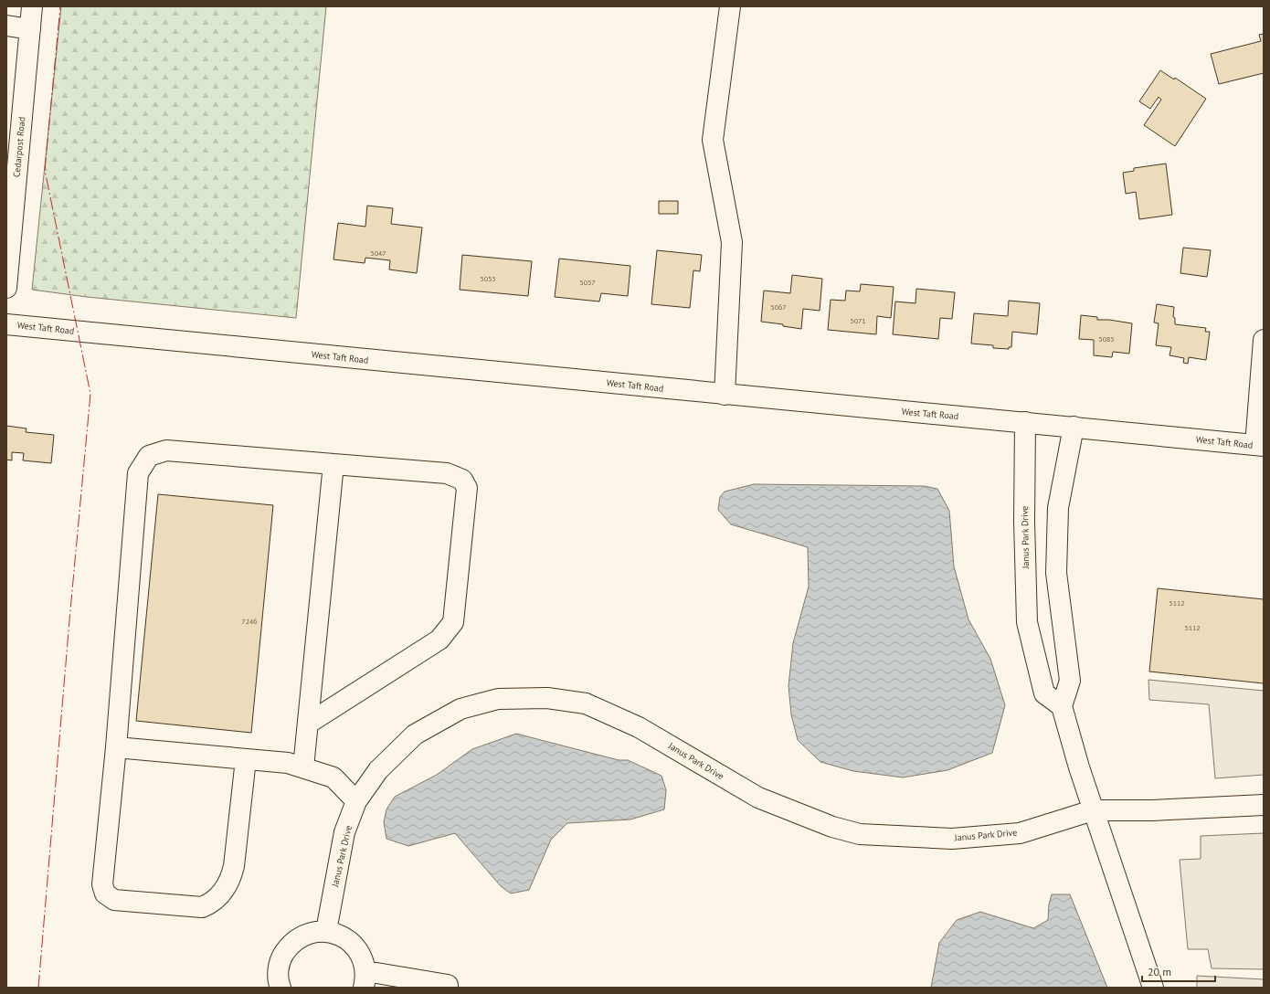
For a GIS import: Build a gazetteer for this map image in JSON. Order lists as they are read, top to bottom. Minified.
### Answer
{"streets":{"street":["Cedarpost Road","West Taft Road","Janus Park Drive"]},"crossings":[["West Taft Road","Janus Park Drive"]],"house_numbers":["5047","5053","5057","5067","5071","5085","5112","7246","5112"],"scale_bar":"20 m"}
